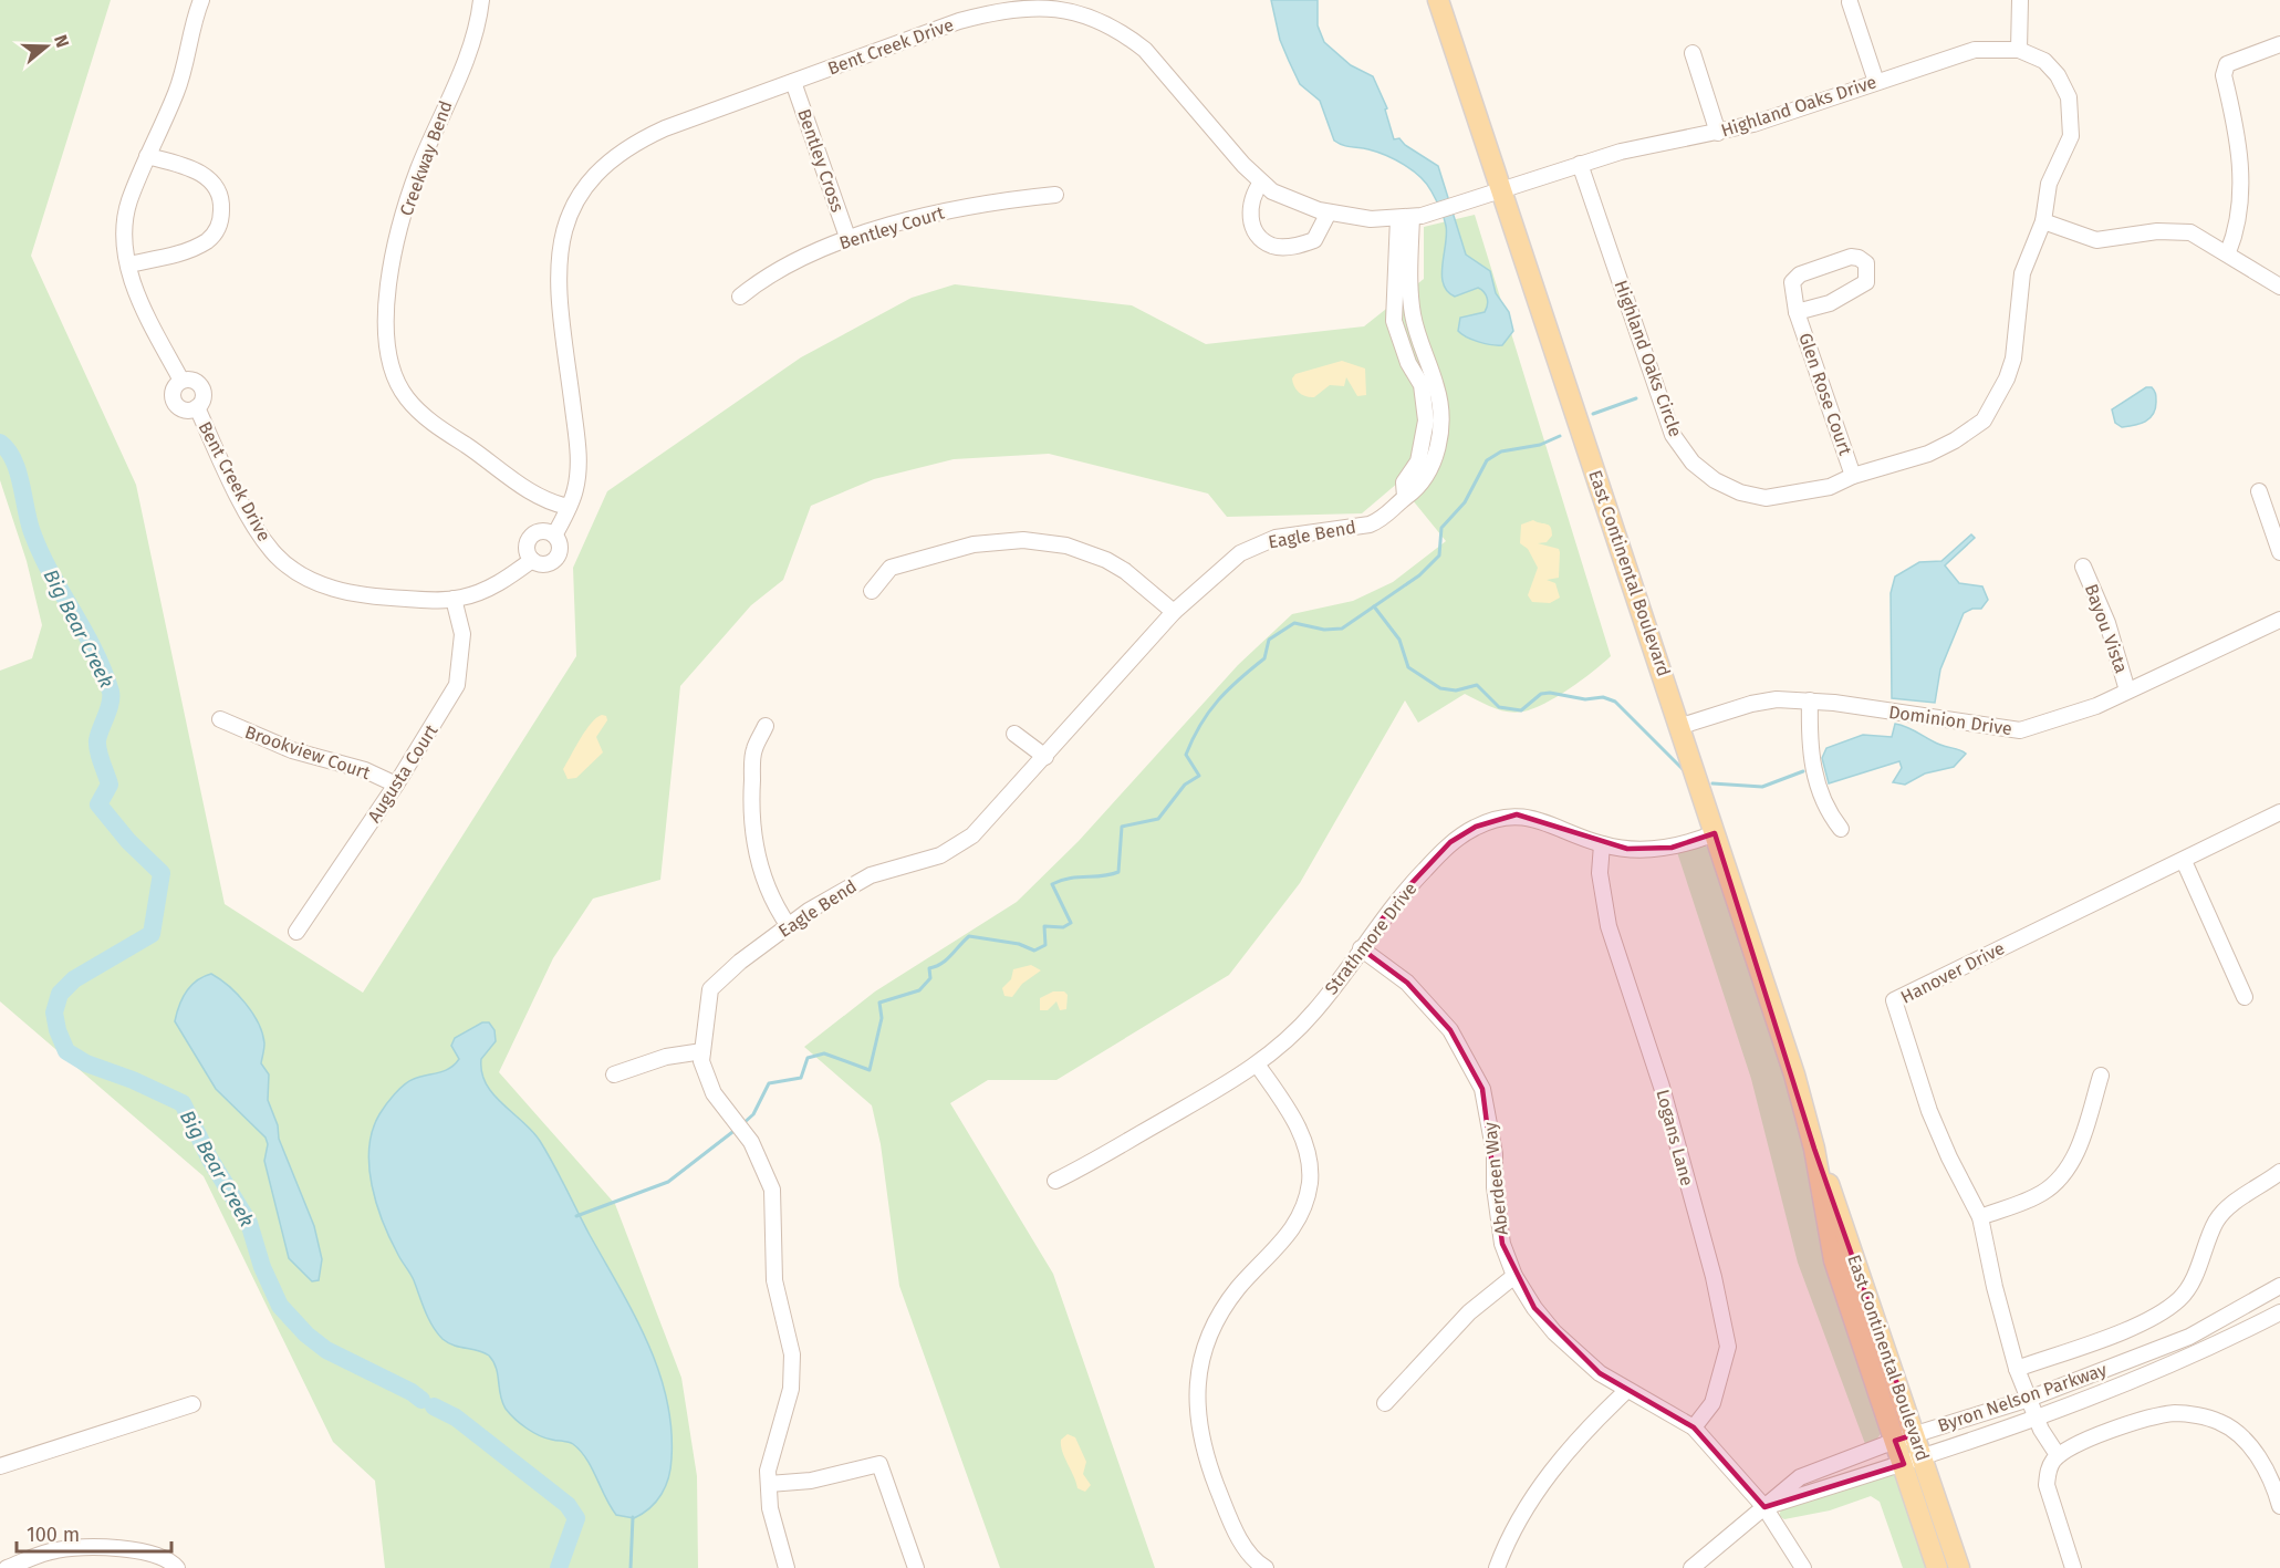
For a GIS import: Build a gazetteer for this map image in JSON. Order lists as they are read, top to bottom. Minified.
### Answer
{"streets":{"main road":["East Continental Boulevard"],"street":["Bent Creek Drive","Highland Oaks Drive","Creekway Bend","Bentley Cross","Bentley Court","Highland Oaks Circle","Glen Rose Court","Eagle Bend","Bayou Vista","Dominion Drive","Brookview Court","Augusta Court","Strathmore Drive","Hanover Drive","Logans Lane","Aberdeen Way","Byron Nelson Parkway"]},"crossings":[["Bent Creek Drive","Highland Oaks Drive"],["Bent Creek Drive","Creekway Bend"],["Bent Creek Drive","Bentley Cross"],["Bent Creek Drive","Eagle Bend"],["Bent Creek Drive","East Continental Boulevard"],["Bent Creek Drive","Augusta Court"],["Highland Oaks Drive","Highland Oaks Circle"],["Highland Oaks Drive","East Continental Boulevard"],["Bentley Cross","Bentley Court"],["Highland Oaks Circle","Glen Rose Court"],["East Continental Boulevard","Dominion Drive"],["East Continental Boulevard","Strathmore Drive"],["East Continental Boulevard","Byron Nelson Parkway"],["Bayou Vista","Dominion Drive"],["Brookview Court","Augusta Court"],["Strathmore Drive","Logans Lane"],["Strathmore Drive","Aberdeen Way"],["Hanover Drive","Byron Nelson Parkway"],["Logans Lane","Aberdeen Way"],["Aberdeen Way","Byron Nelson Parkway"]],"water":["Big Bear Creek"],"scale_bar":"100 m","north":"right"}
